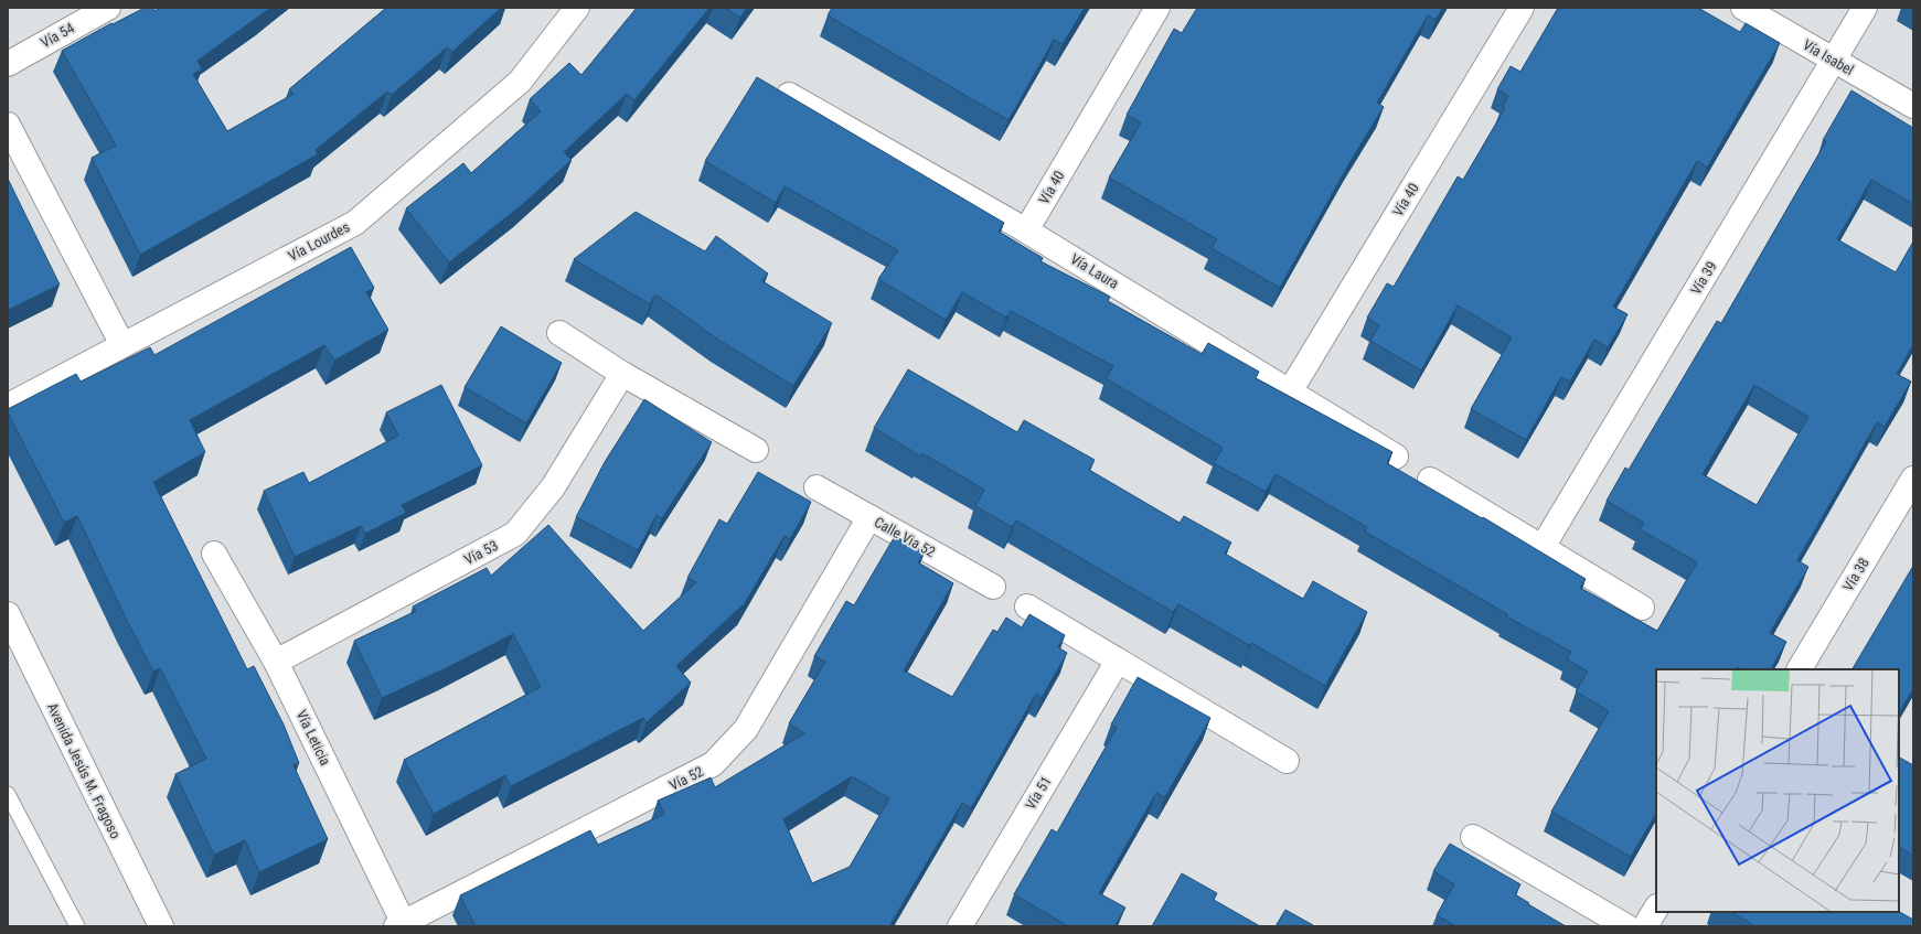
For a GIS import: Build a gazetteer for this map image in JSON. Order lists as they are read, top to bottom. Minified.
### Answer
{"streets":{"street":["Vía 54","Vía Isabel","Vía 40","Vía Lourdes","Vía Laura","Vía 39","Calle Via 52","Vía 53","Vía 38","Vía Leticia","Avenida Jesús M. Fragoso","Vía 52","Vía 51"]},"crossings":[["Vía Isabel","Vía 39"],["Vía 40","Vía Laura"],["Calle Via 52","Vía 52"],["Vía 53","Vía Leticia"],["Vía Leticia","Vía 52"]]}
